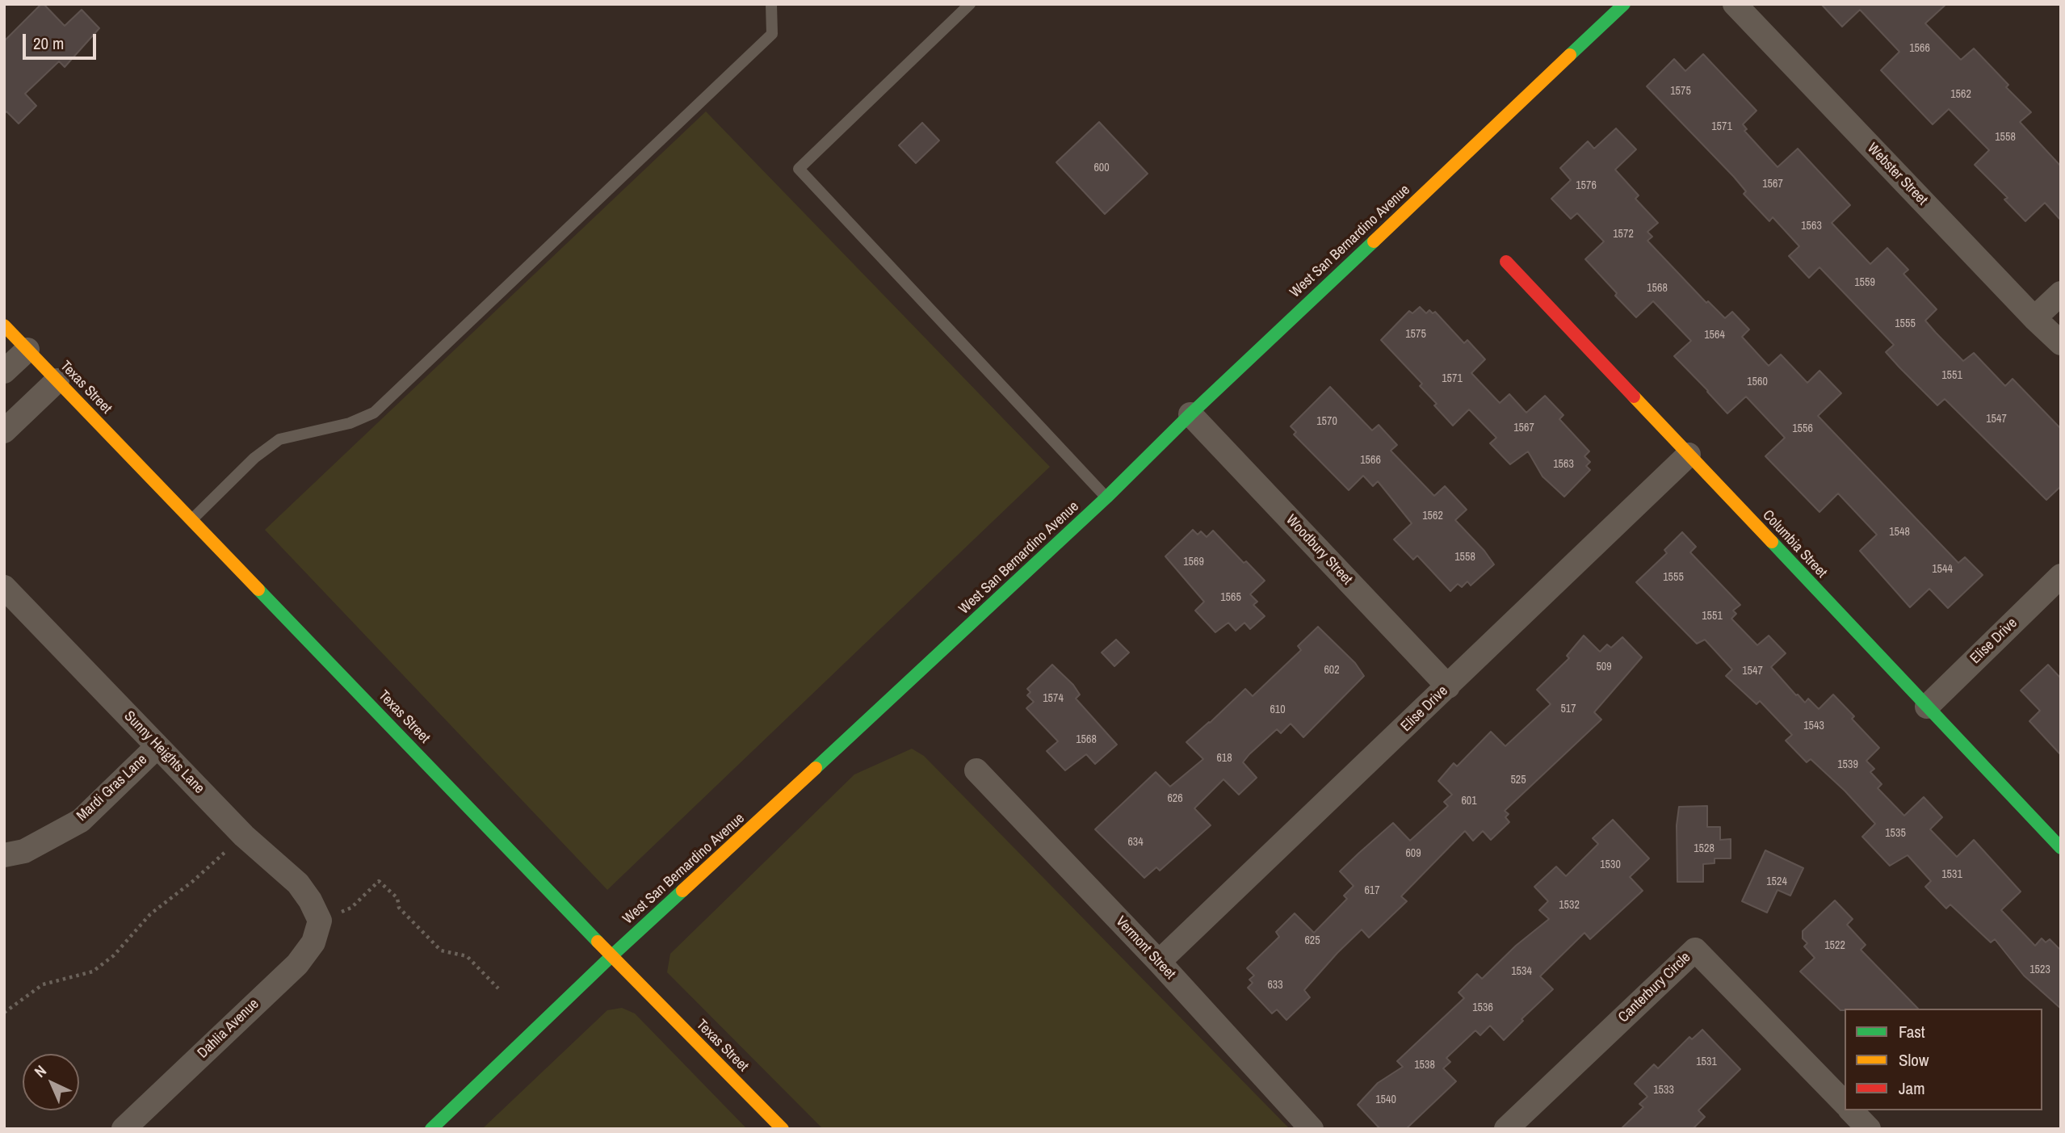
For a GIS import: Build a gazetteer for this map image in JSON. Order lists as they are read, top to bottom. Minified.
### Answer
{"streets":{"street":["Webster Street","West San Bernardino Avenue","Texas Street","Columbia Street","Woodbury Street","Elise Drive","Sunny Heights Lane","Mardi Gras Lane","Vermont Street","Canterbury Circle","Dahlia Avenue"]},"crossings":[["West San Bernardino Avenue","Texas Street"],["West San Bernardino Avenue","Woodbury Street"],["Columbia Street","Elise Drive"],["Woodbury Street","Elise Drive"],["Elise Drive","Vermont Street"],["Sunny Heights Lane","Mardi Gras Lane"],["Sunny Heights Lane","Dahlia Avenue"]],"house_numbers":["1566","1575","1562","1571","1558","600","1567","1576","1563","1572","1559","1568","1555","1575","1564","1551","1571","1560","1547","1570","1567","1556","1566","1563","1562","1548","1558","1569","1544","1555","1565","1551","509","602","1547","1574","517","610","1543","1568","618","1539","525","626","601","1535","634","1528","609","1530","1531","1524","617","1532","625","1522","1523","1534","633","1536","1531","1538","1533","1540"],"legend":["Fast","Slow","Jam"],"scale_bar":"20 m","north":"top left"}
